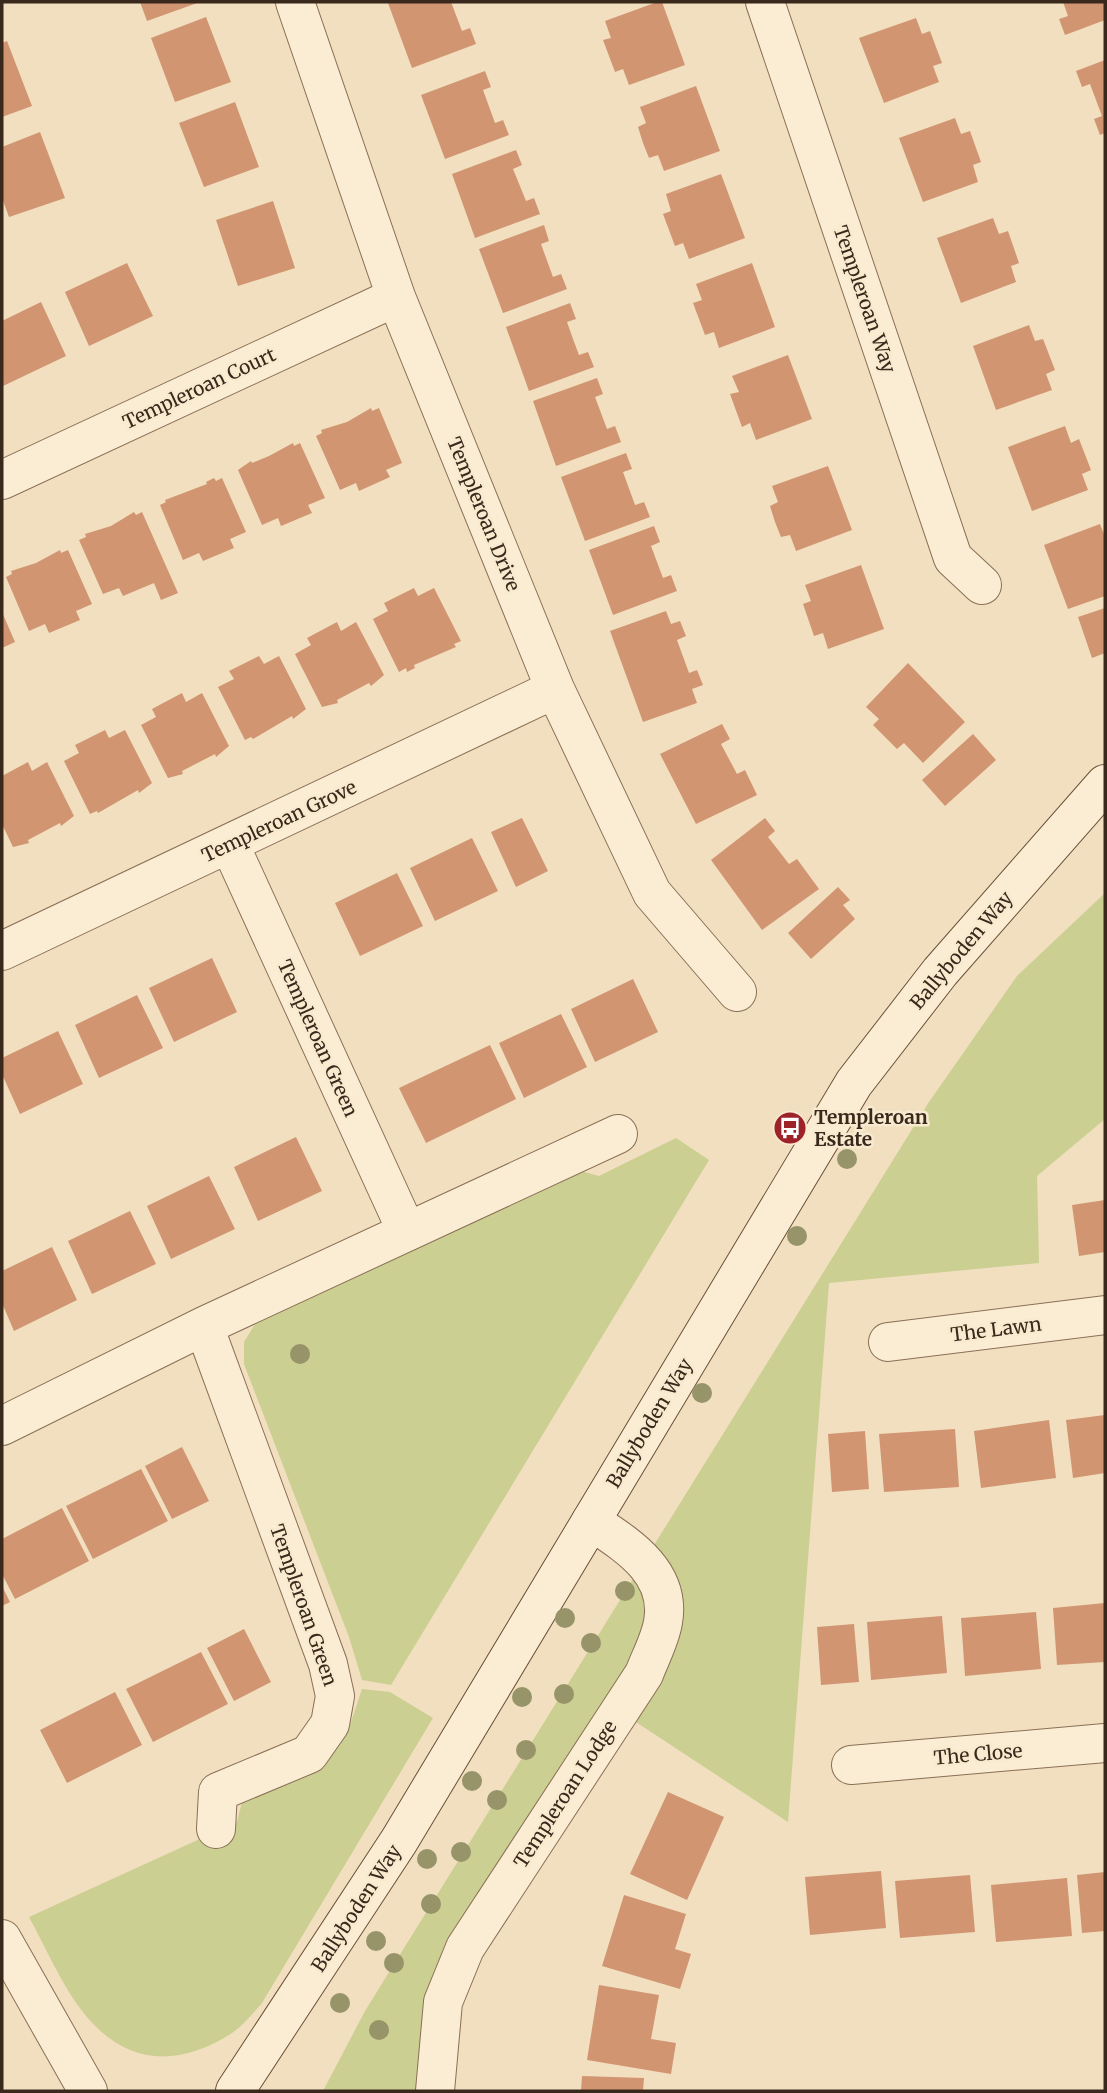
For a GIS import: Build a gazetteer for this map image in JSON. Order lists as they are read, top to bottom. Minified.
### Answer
{"streets":{"street":["Templeroan Way","Templeroan Court","Templeroan Drive","Templeroan Grove","Ballyboden Way","Templeroan Green","The Lawn","The Close","Templeroan Lodge"]},"crossings":[["Templeroan Court","Templeroan Drive"],["Templeroan Drive","Templeroan Grove"],["Templeroan Grove","Templeroan Green"],["Ballyboden Way","Templeroan Lodge"]],"places":{"bus stop":["Templeroan Estate"]}}
